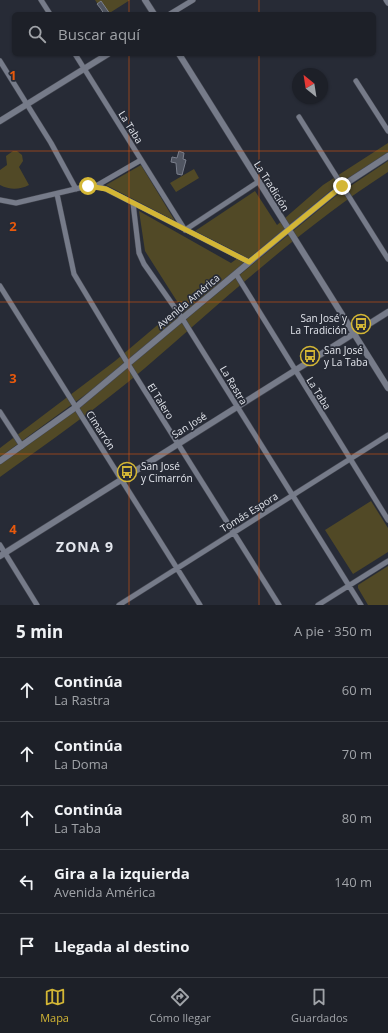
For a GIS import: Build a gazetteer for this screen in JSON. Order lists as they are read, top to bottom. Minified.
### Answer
{"streets":{"street":["La Taba","La Tradición","Avenida América","La Rastra","El Talero","San José","Cimarrón","Tomás Espora"]},"crossings":[["La Taba","Avenida América"],["La Taba","San José"],["La Taba","Tomás Espora"],["La Tradición","Avenida América"],["La Tradición","San José"],["Avenida América","La Rastra"],["Avenida América","El Talero"],["Avenida América","Cimarrón"],["La Rastra","San José"],["La Rastra","Tomás Espora"],["El Talero","San José"],["El Talero","Tomás Espora"],["San José","Cimarrón"],["Cimarrón","Tomás Espora"]],"districts":["ZONA 9"],"places":{"bus stop":["San José y La Tradición","San José y La Taba","San José y Cimarrón"]},"north":"top left","page":{"search":"Buscar aquí","heading":["5 min","A pie · 350 m"],"list":[["Continúa","La Rastra","60 m"],["Continúa","La Doma","70 m"],["Continúa","La Taba","80 m"],["Gira a la izquierda","Avenida América","140 m"],"Llegada al destino"],"nav":["Mapa","Cómo llegar","Guardados"]},"grid":{"rows":["1","2","3","4"]}}
